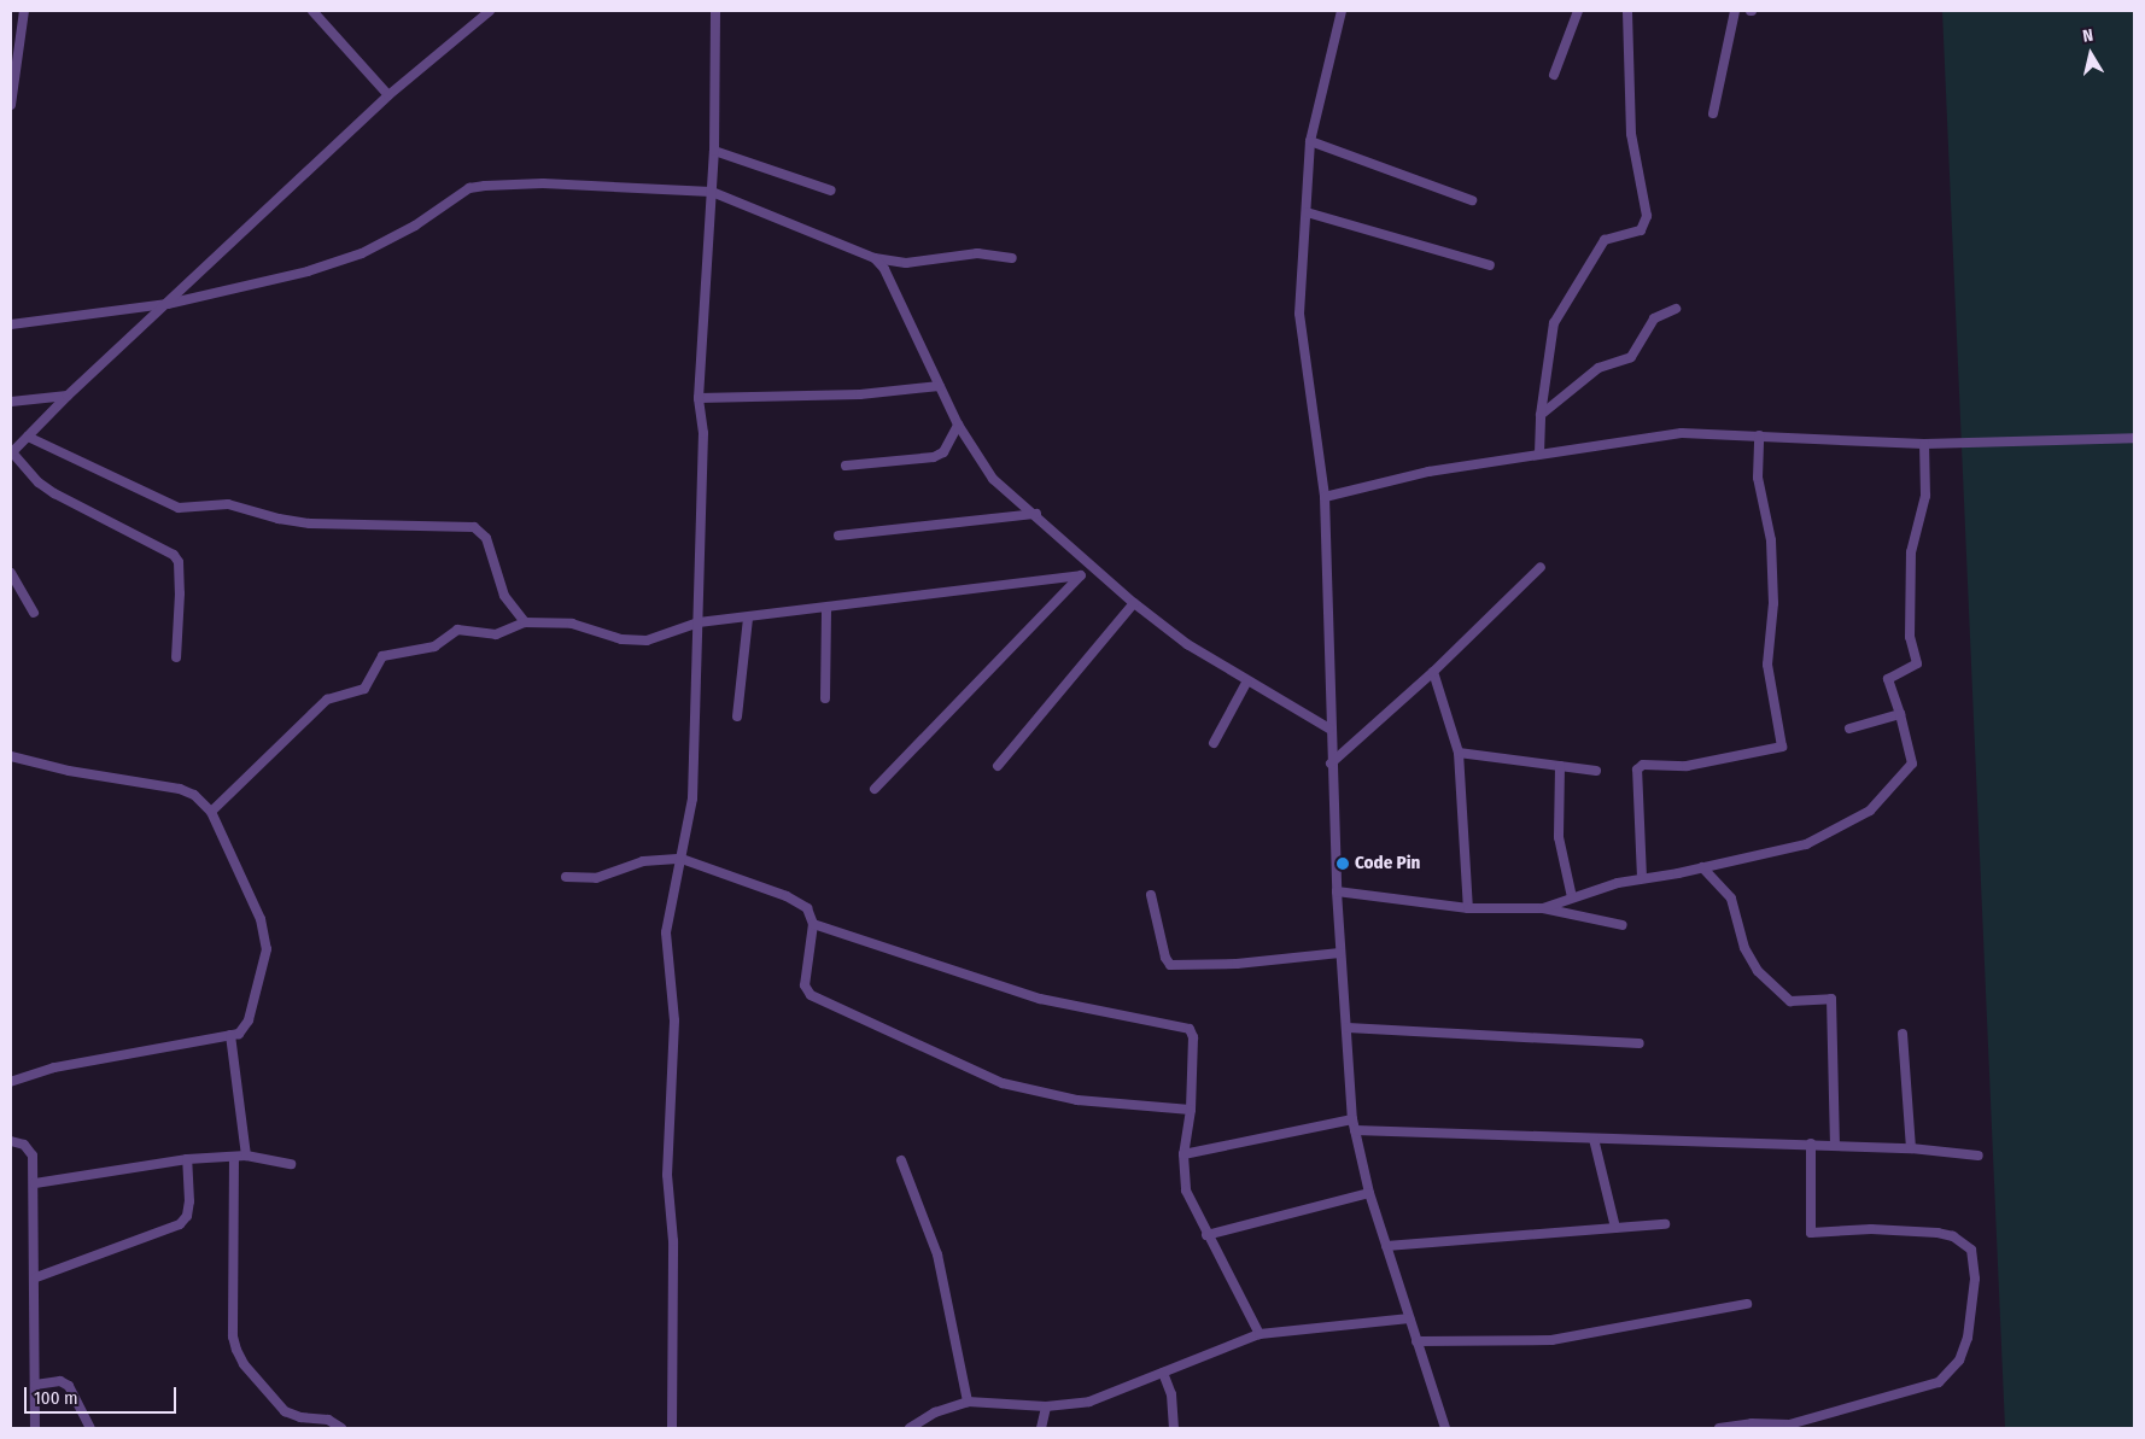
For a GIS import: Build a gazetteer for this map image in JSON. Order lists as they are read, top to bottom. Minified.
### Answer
{"places":["Code Pin"],"scale_bar":"100 m","north":"top"}
